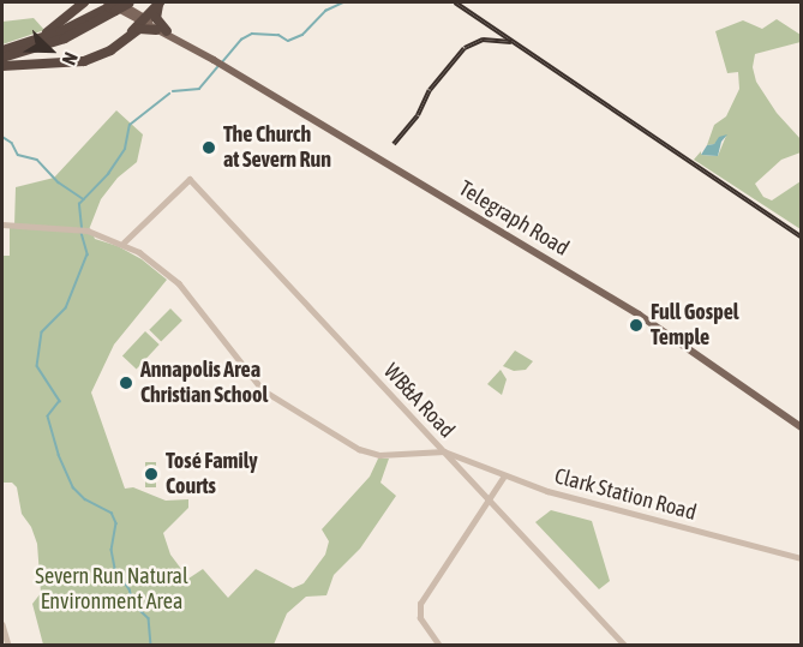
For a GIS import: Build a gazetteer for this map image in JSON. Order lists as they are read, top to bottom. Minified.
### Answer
{"streets":{"main road":["Telegraph Road"],"street":["WB&A Road","Clark Station Road"]},"crossings":[["WB&A Road","Clark Station Road"]],"parks":["Severn Run Natural Environment Area"],"places":["The Church at Severn Run","Full Gospel Temple","Annapolis Area Christian School","Tosé Family Courts"],"north":"bottom right"}
